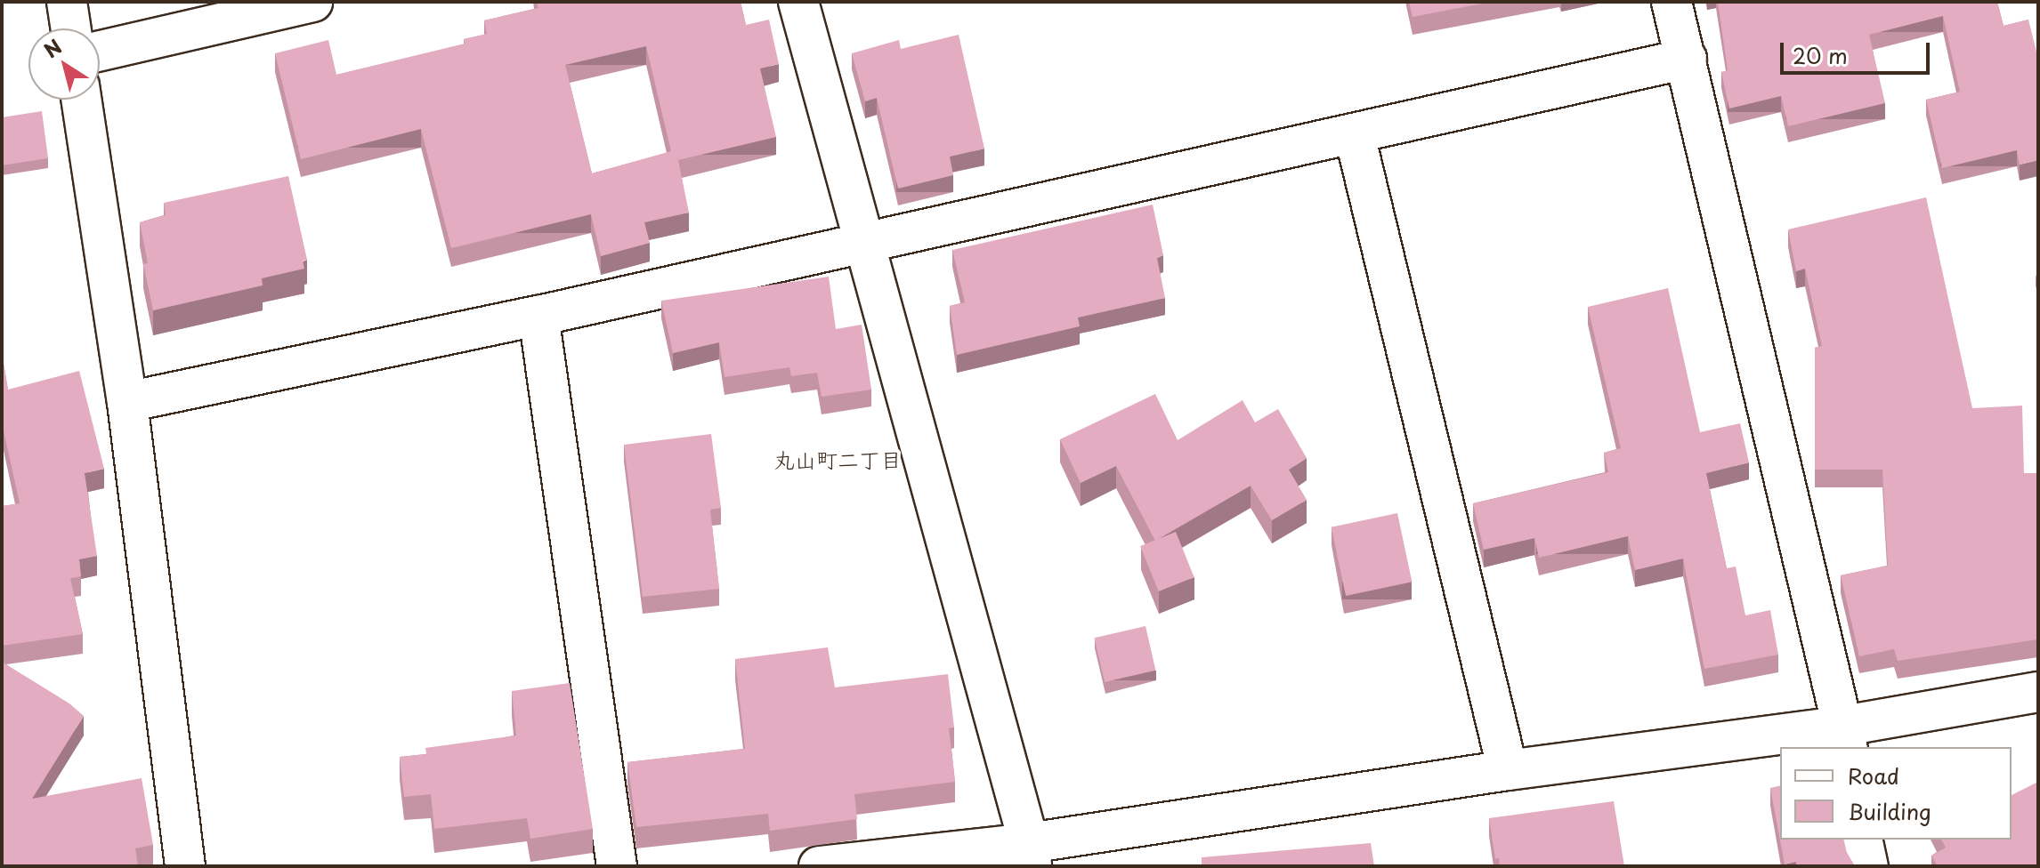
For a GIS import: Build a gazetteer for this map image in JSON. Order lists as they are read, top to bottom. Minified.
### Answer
{"districts":["丸山町二丁目"],"legend":["Road","Building"],"scale_bar":"20 m","north":"top left"}
